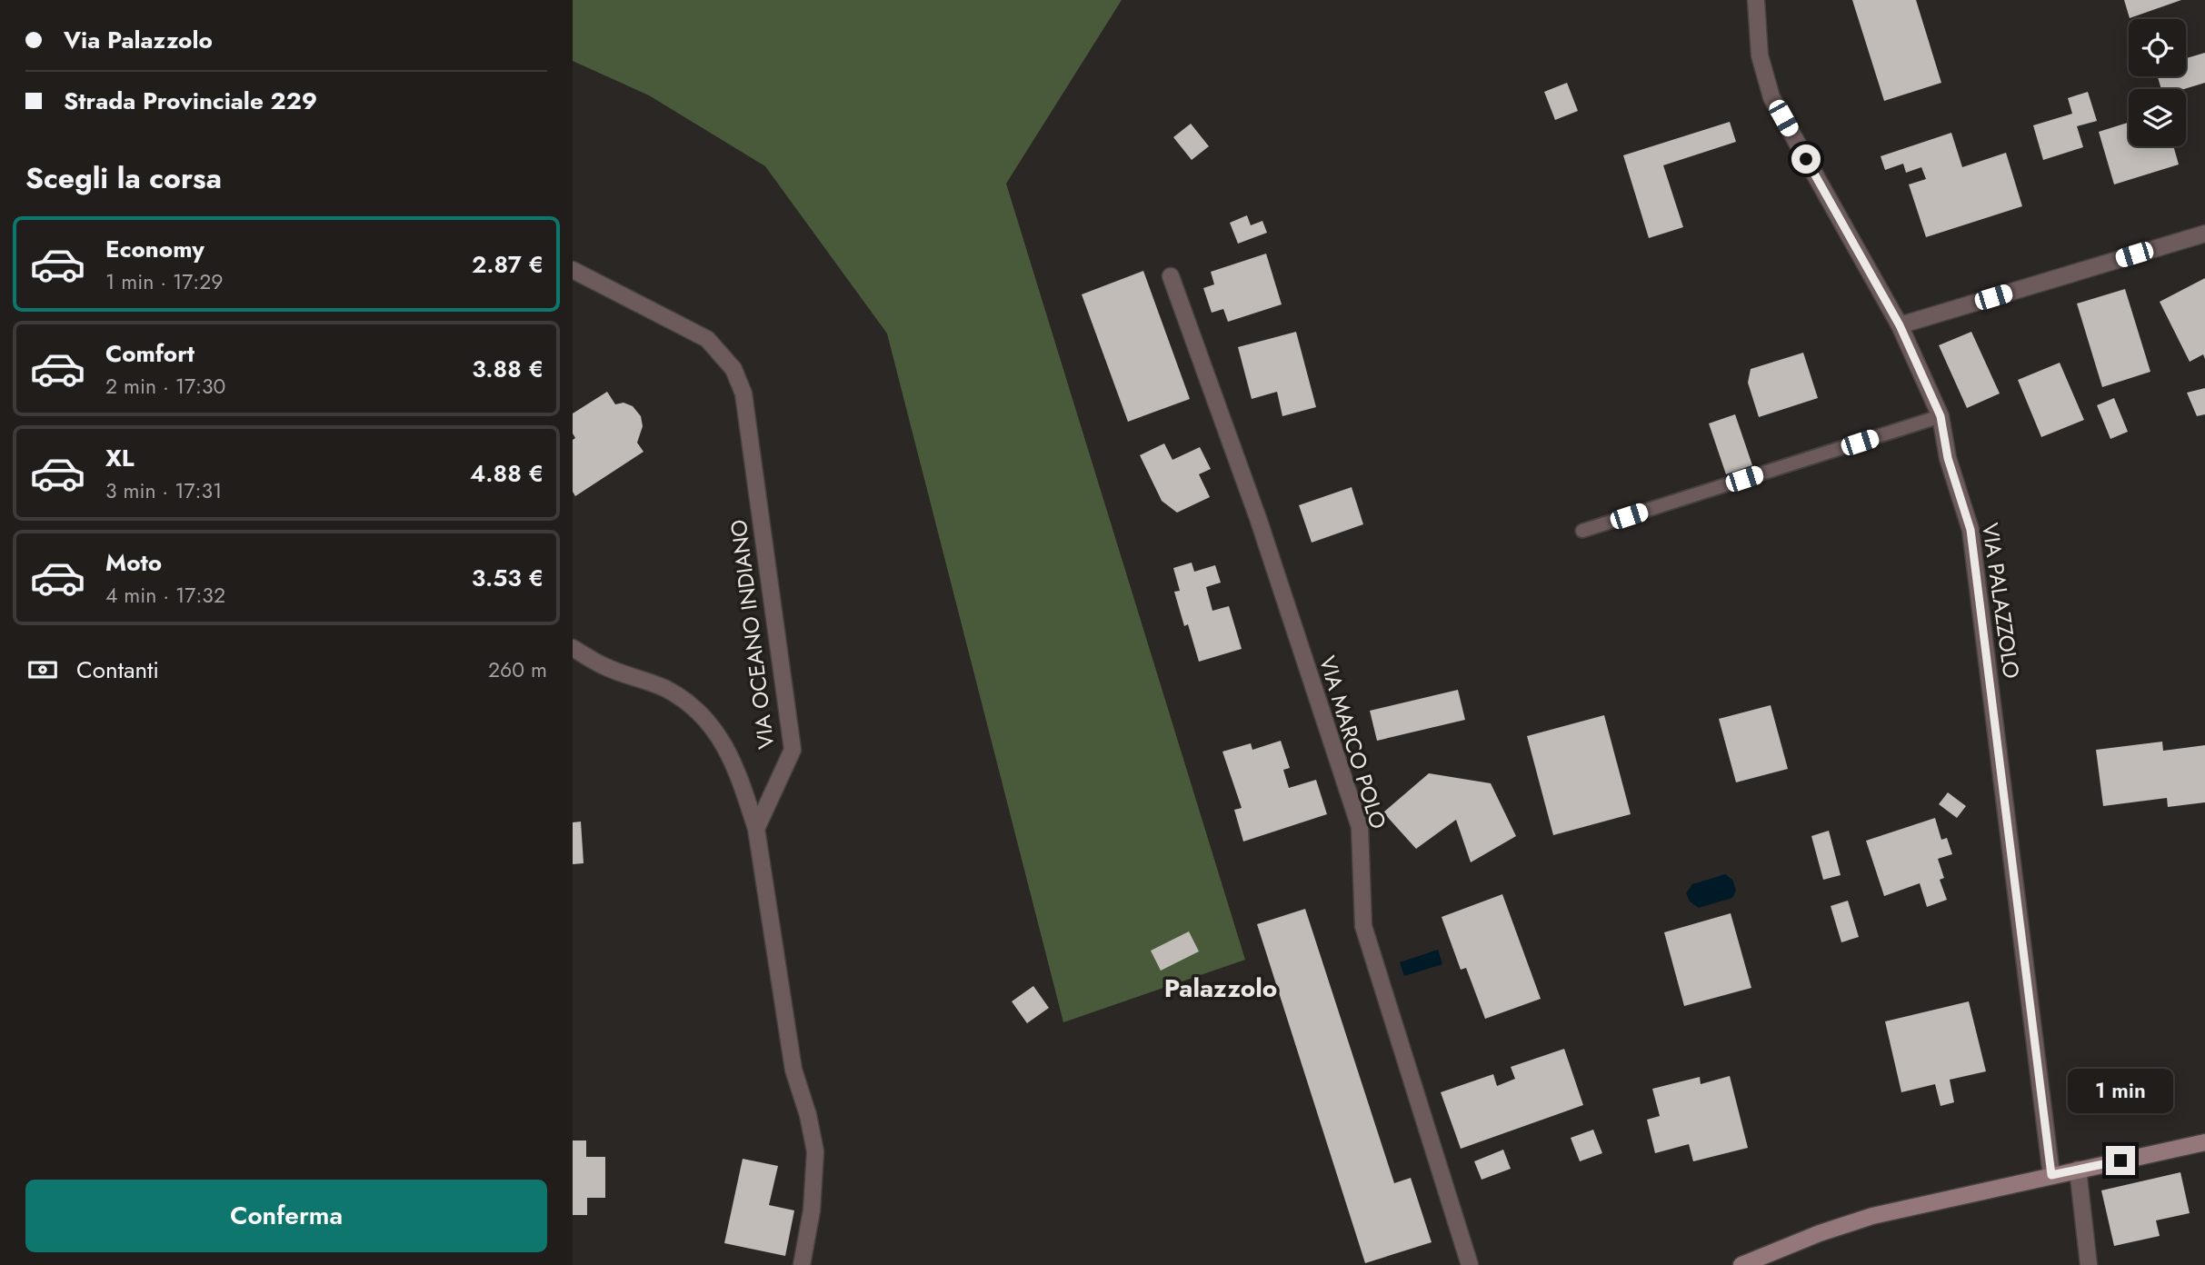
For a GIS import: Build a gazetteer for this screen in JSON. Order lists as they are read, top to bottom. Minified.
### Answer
{"streets":{"street":["VIA PALAZZOLO","VIA OCEANO INDIANO","VIA MARCO POLO"]},"districts":["Palazzolo"],"page":{"banner":["Via Palazzolo","Strada Provinciale 229"],"heading":"Scegli la corsa","list":[{"name":"Economy","note":"1 min · 17:29","value":"2.87 €"},{"name":"Comfort","note":"2 min · 17:30","value":"3.88 €"},{"name":"XL","note":"3 min · 17:31","value":"4.88 €"},{"name":"Moto","note":"4 min · 17:32","value":"3.53 €"}],"pay":["Contanti","260 m"],"bubble":"1 min","buttons":"Conferma"}}
